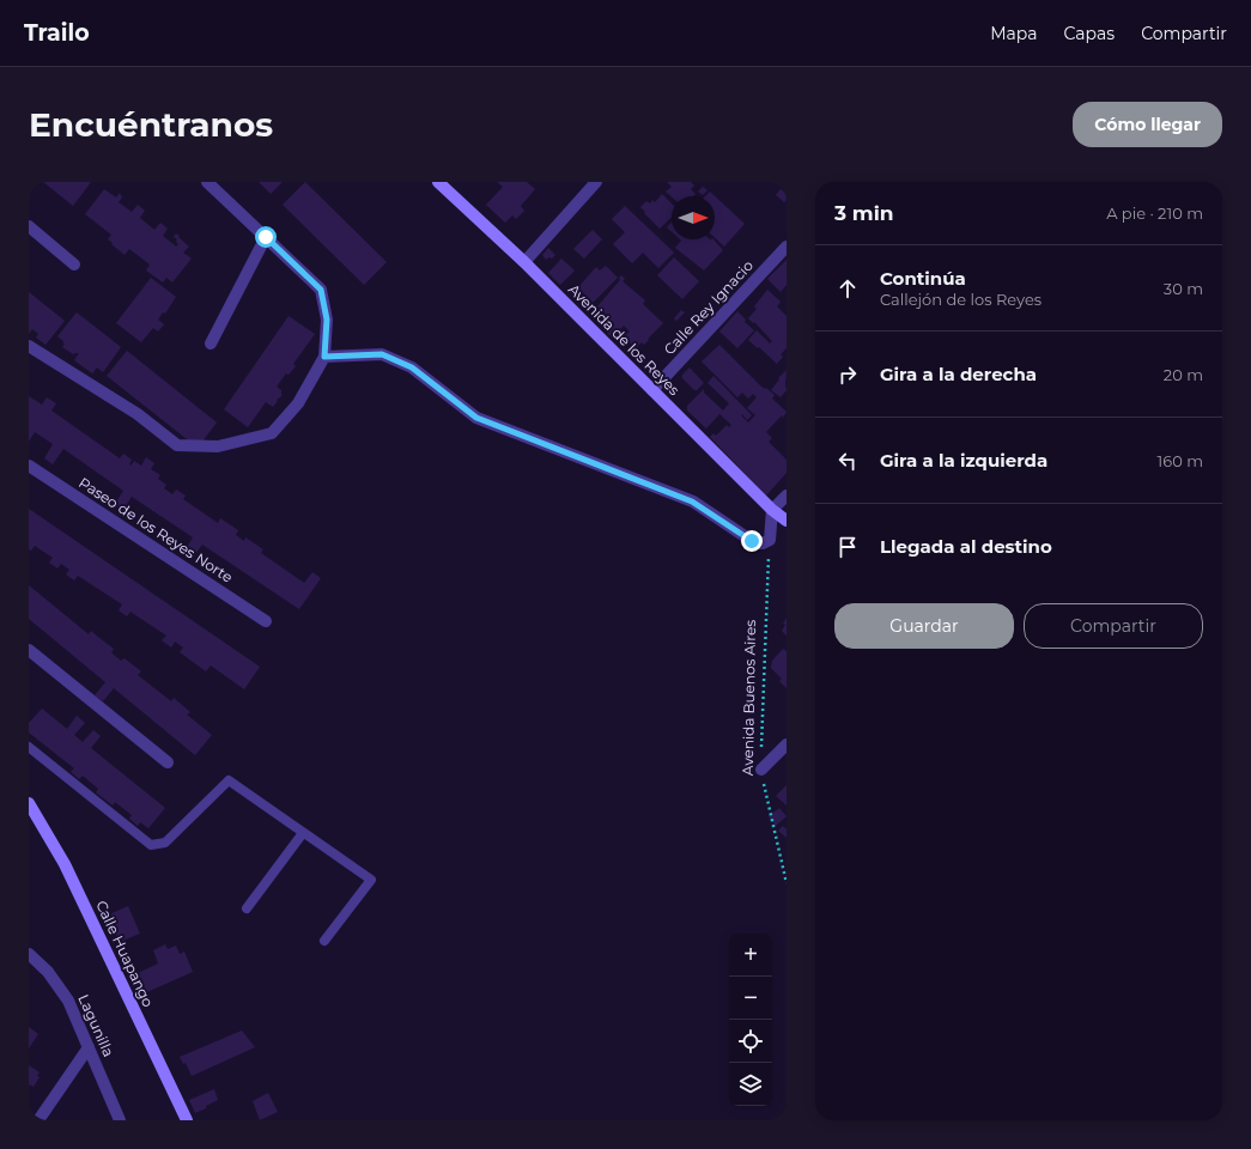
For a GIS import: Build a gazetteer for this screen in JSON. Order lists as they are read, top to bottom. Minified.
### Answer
{"streets":{"main road":["Avenida de los Reyes","Calle Huapango"],"street":["Calle Rey Ignacio","Paseo de los Reyes Norte","Lagunilla"],"path":["Avenida Buenos Aires"]},"crossings":[["Calle Rey Ignacio","Avenida de los Reyes"]],"north":"right","page":{"header":"Trailo","nav":["Mapa","Capas","Compartir"],"buttons":["Cómo llegar",["Guardar","Compartir"]],"title":"Encuéntranos","heading":["3 min","A pie · 210 m"],"list":[["Continúa","Callejón de los Reyes","30 m"],["Gira a la derecha","20 m"],["Gira a la izquierda","160 m"],"Llegada al destino"],"map_buttons":["+","−"]}}
